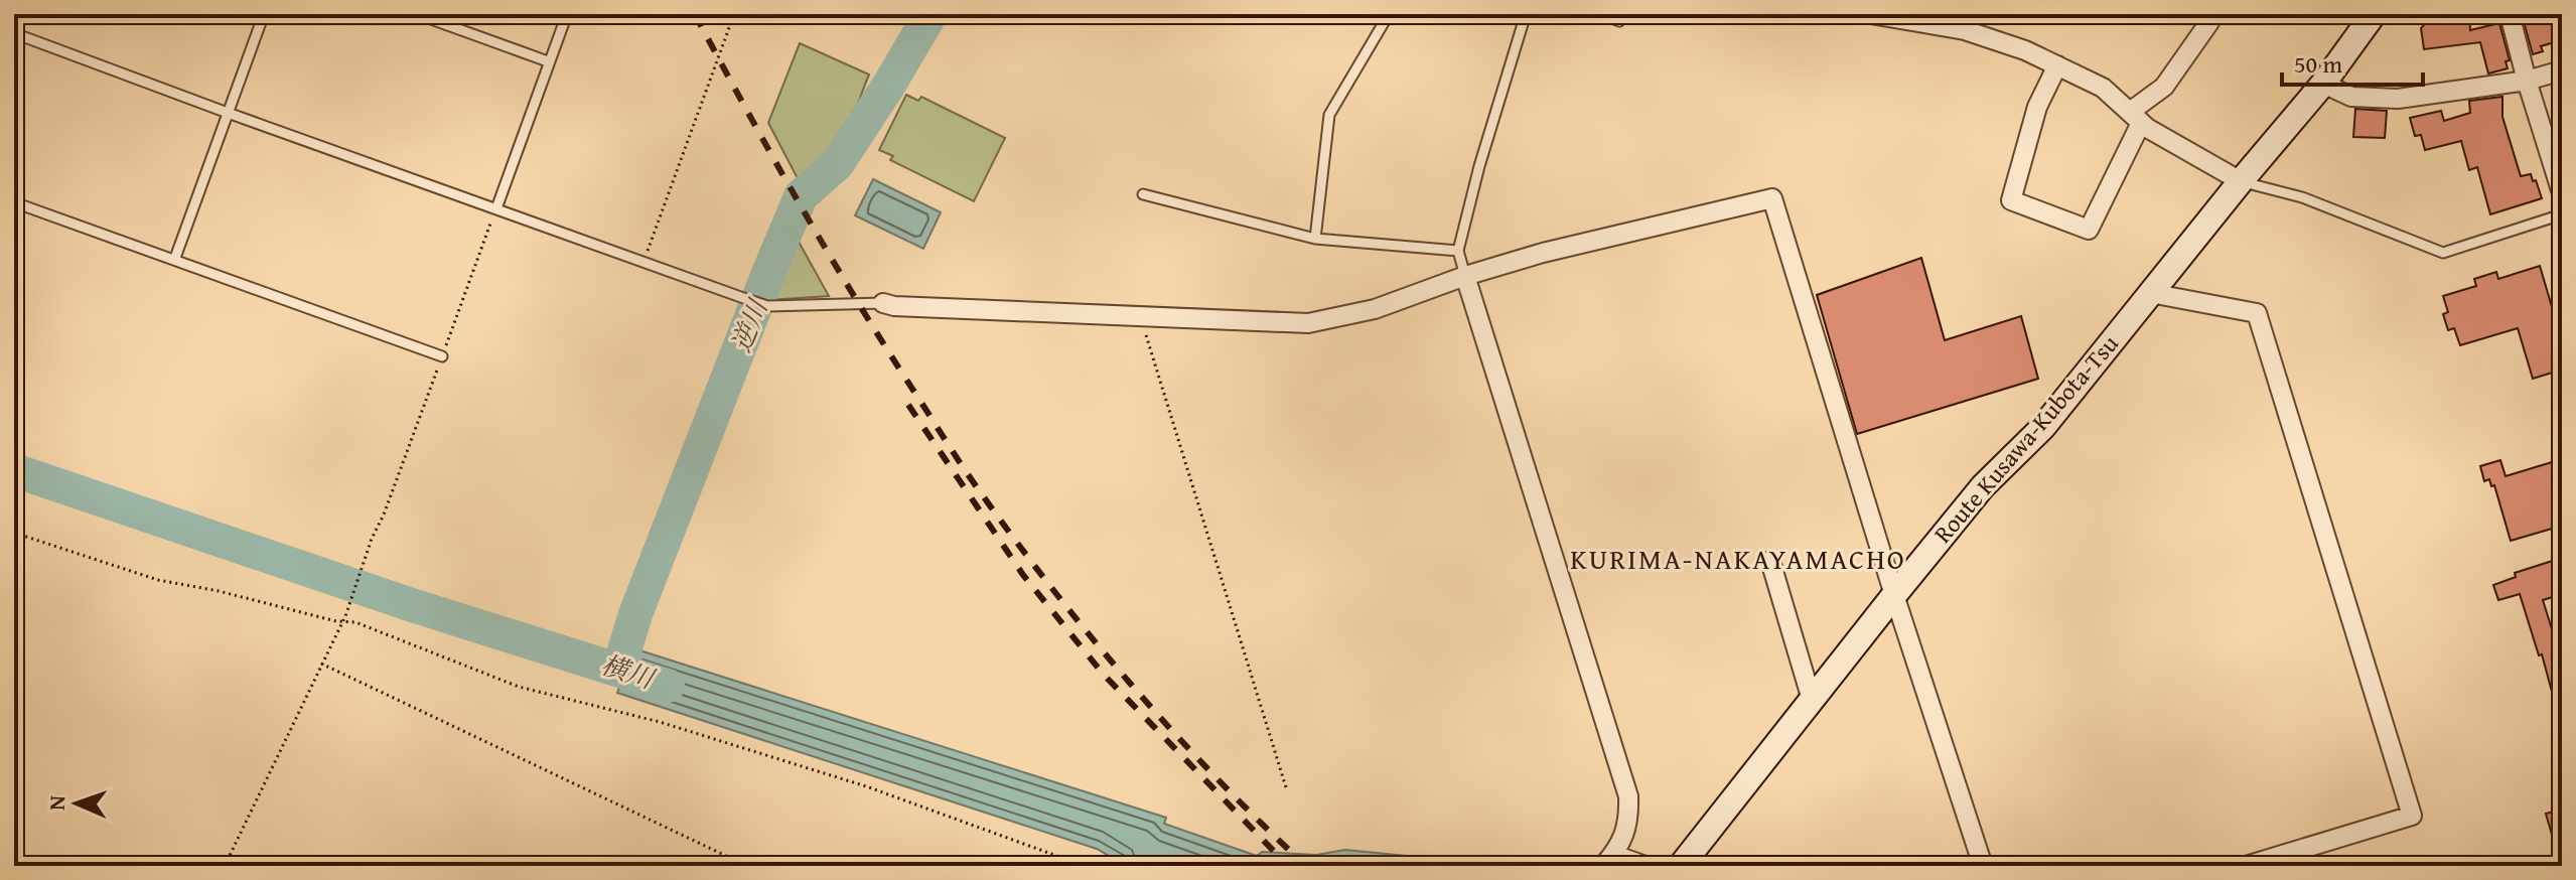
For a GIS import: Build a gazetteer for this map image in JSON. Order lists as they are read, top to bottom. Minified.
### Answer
{"streets":{"main road":["Route Kusawa-Kubota-Tsu"]},"districts":["KURIMA-NAKAYAMACHO"],"water":["逆川","横川"],"scale_bar":"50 m","north":"left"}
